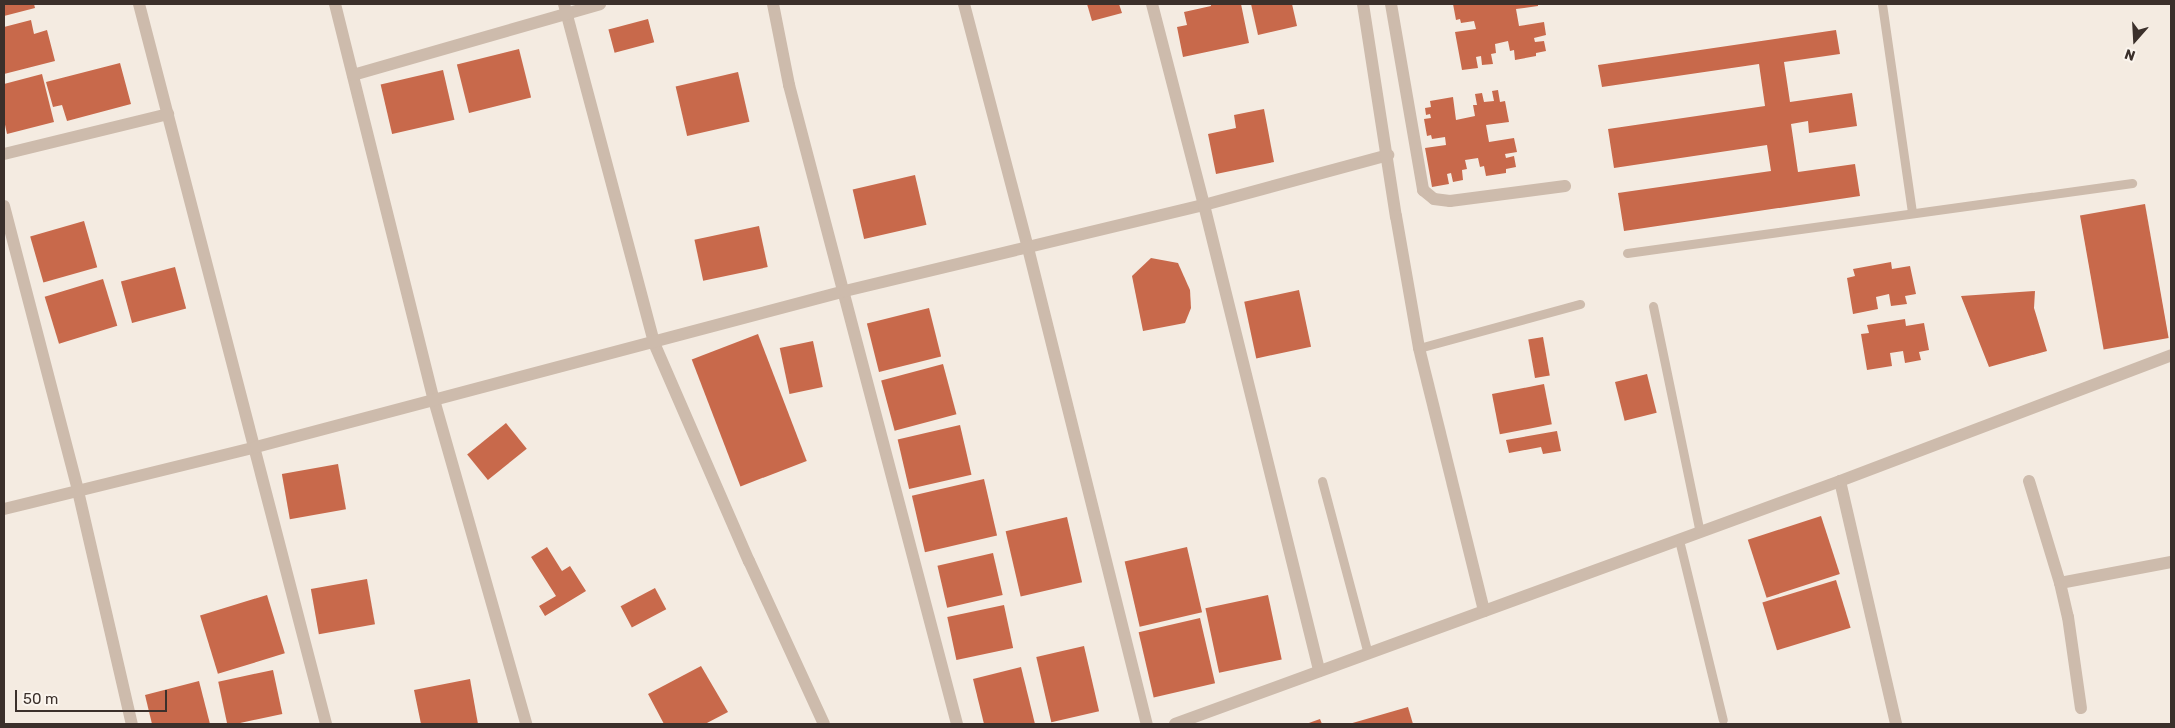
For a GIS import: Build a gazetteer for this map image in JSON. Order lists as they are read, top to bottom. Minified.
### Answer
{"scale_bar":"50 m","north":"bottom"}
